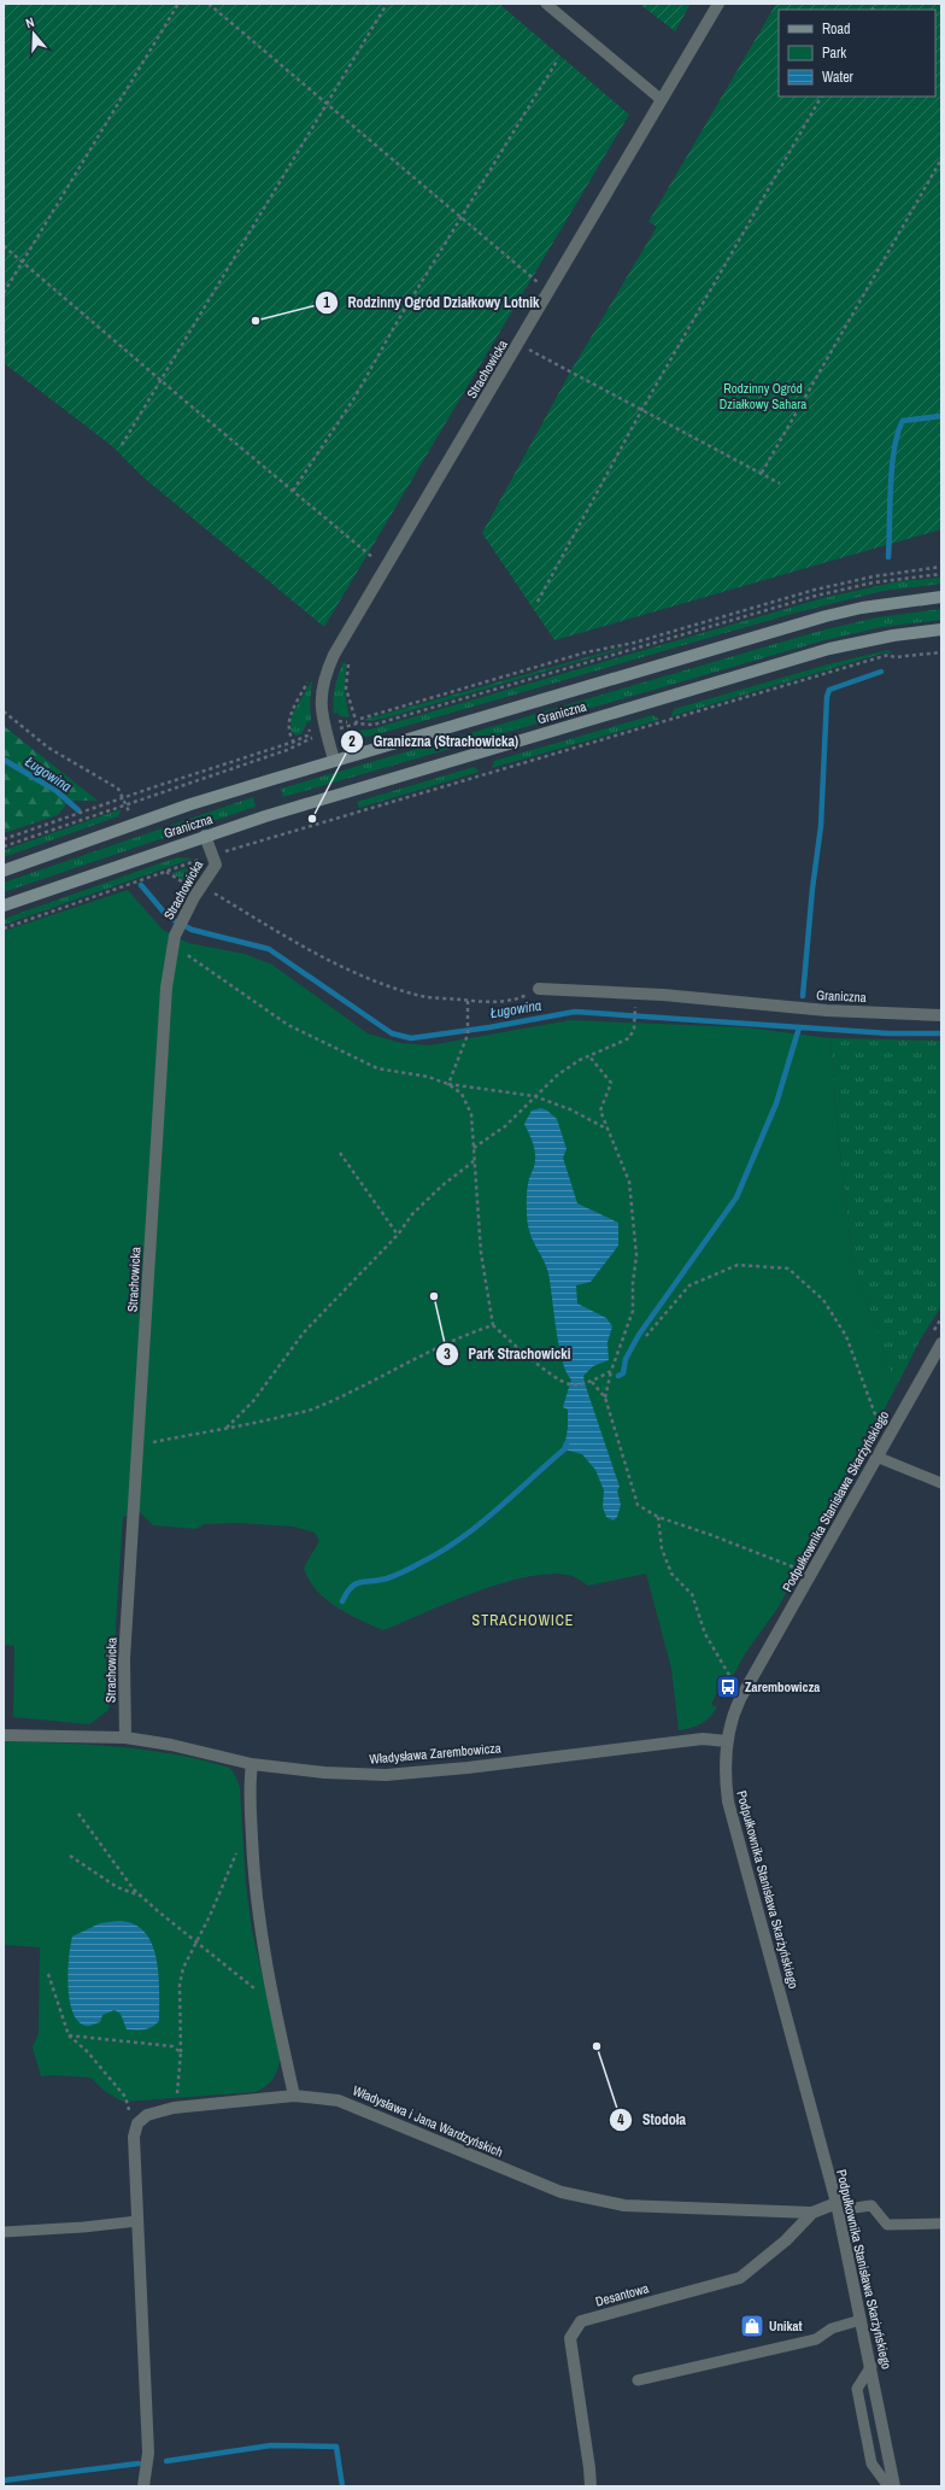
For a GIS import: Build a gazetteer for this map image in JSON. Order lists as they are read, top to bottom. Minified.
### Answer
{"streets":{"main road":["Graniczna"],"street":["Strachowicka","Podpułkownika Stanisława Skarżyńskiego","Władysława Zarembowicza","Władysława i Jana Wardzyńskich","Desantowa"]},"crossings":[["Strachowicka","Graniczna"],["Strachowicka","Władysława Zarembowicza"],["Podpułkownika Stanisława Skarżyńskiego","Władysława Zarembowicza"],["Podpułkownika Stanisława Skarżyńskiego","Władysława i Jana Wardzyńskich"],["Władysława i Jana Wardzyńskich","Desantowa"]],"districts":["STRACHOWICE"],"water":["Ługowina"],"parks":["Rodzinny Ogród Działkowy Sahara"],"places":{"other":["Rodzinny Ogród Działkowy Lotnik","Graniczna (Strachowicka)","Park Strachowicki","Stodoła"],"bus stop":["Zarembowicza"],"shop":["Unikat"]},"legend":["Road","Park","Water"],"north":"top"}
